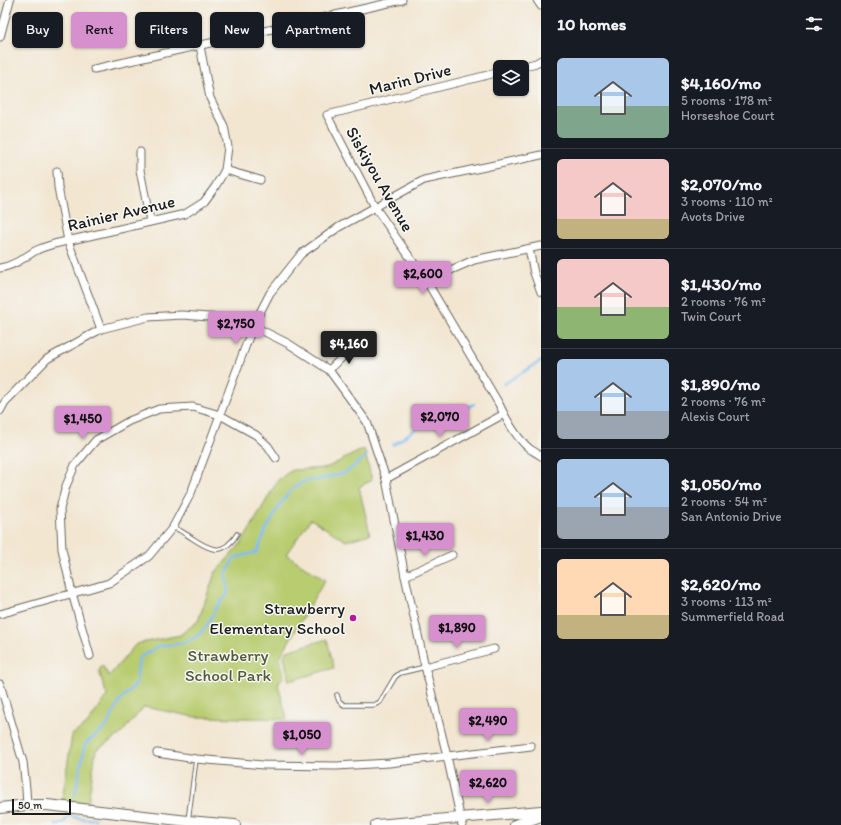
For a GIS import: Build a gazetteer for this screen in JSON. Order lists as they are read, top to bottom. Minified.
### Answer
{"streets":{"street":["Marin Drive","Siskiyou Avenue","Rainier Avenue"]},"crossings":[["Marin Drive","Siskiyou Avenue"]],"parks":["Strawberry School Park"],"places":["Strawberry Elementary School"],"scale_bar":"50 m","page":{"heading":"10 homes","chip":["Buy","Rent","Filters","New","Apartment"],"list":[{"name":"$4,160/mo","note":"5 rooms · 178 m² · Horseshoe Court"},{"name":"$2,070/mo","note":"3 rooms · 110 m² · Avots Drive"},{"name":"$1,430/mo","note":"2 rooms · 76 m² · Twin Court"},{"name":"$1,890/mo","note":"2 rooms · 76 m² · Alexis Court"},{"name":"$1,050/mo","note":"2 rooms · 54 m² · San Antonio Drive"},{"name":"$2,620/mo","note":"3 rooms · 113 m² · Summerfield Road"}],"price":["$2,600","$2,750","$4,160","$2,070","$1,450","$1,430","$1,890","$2,490","$1,050","$2,620"],"scale":"50 m"}}
